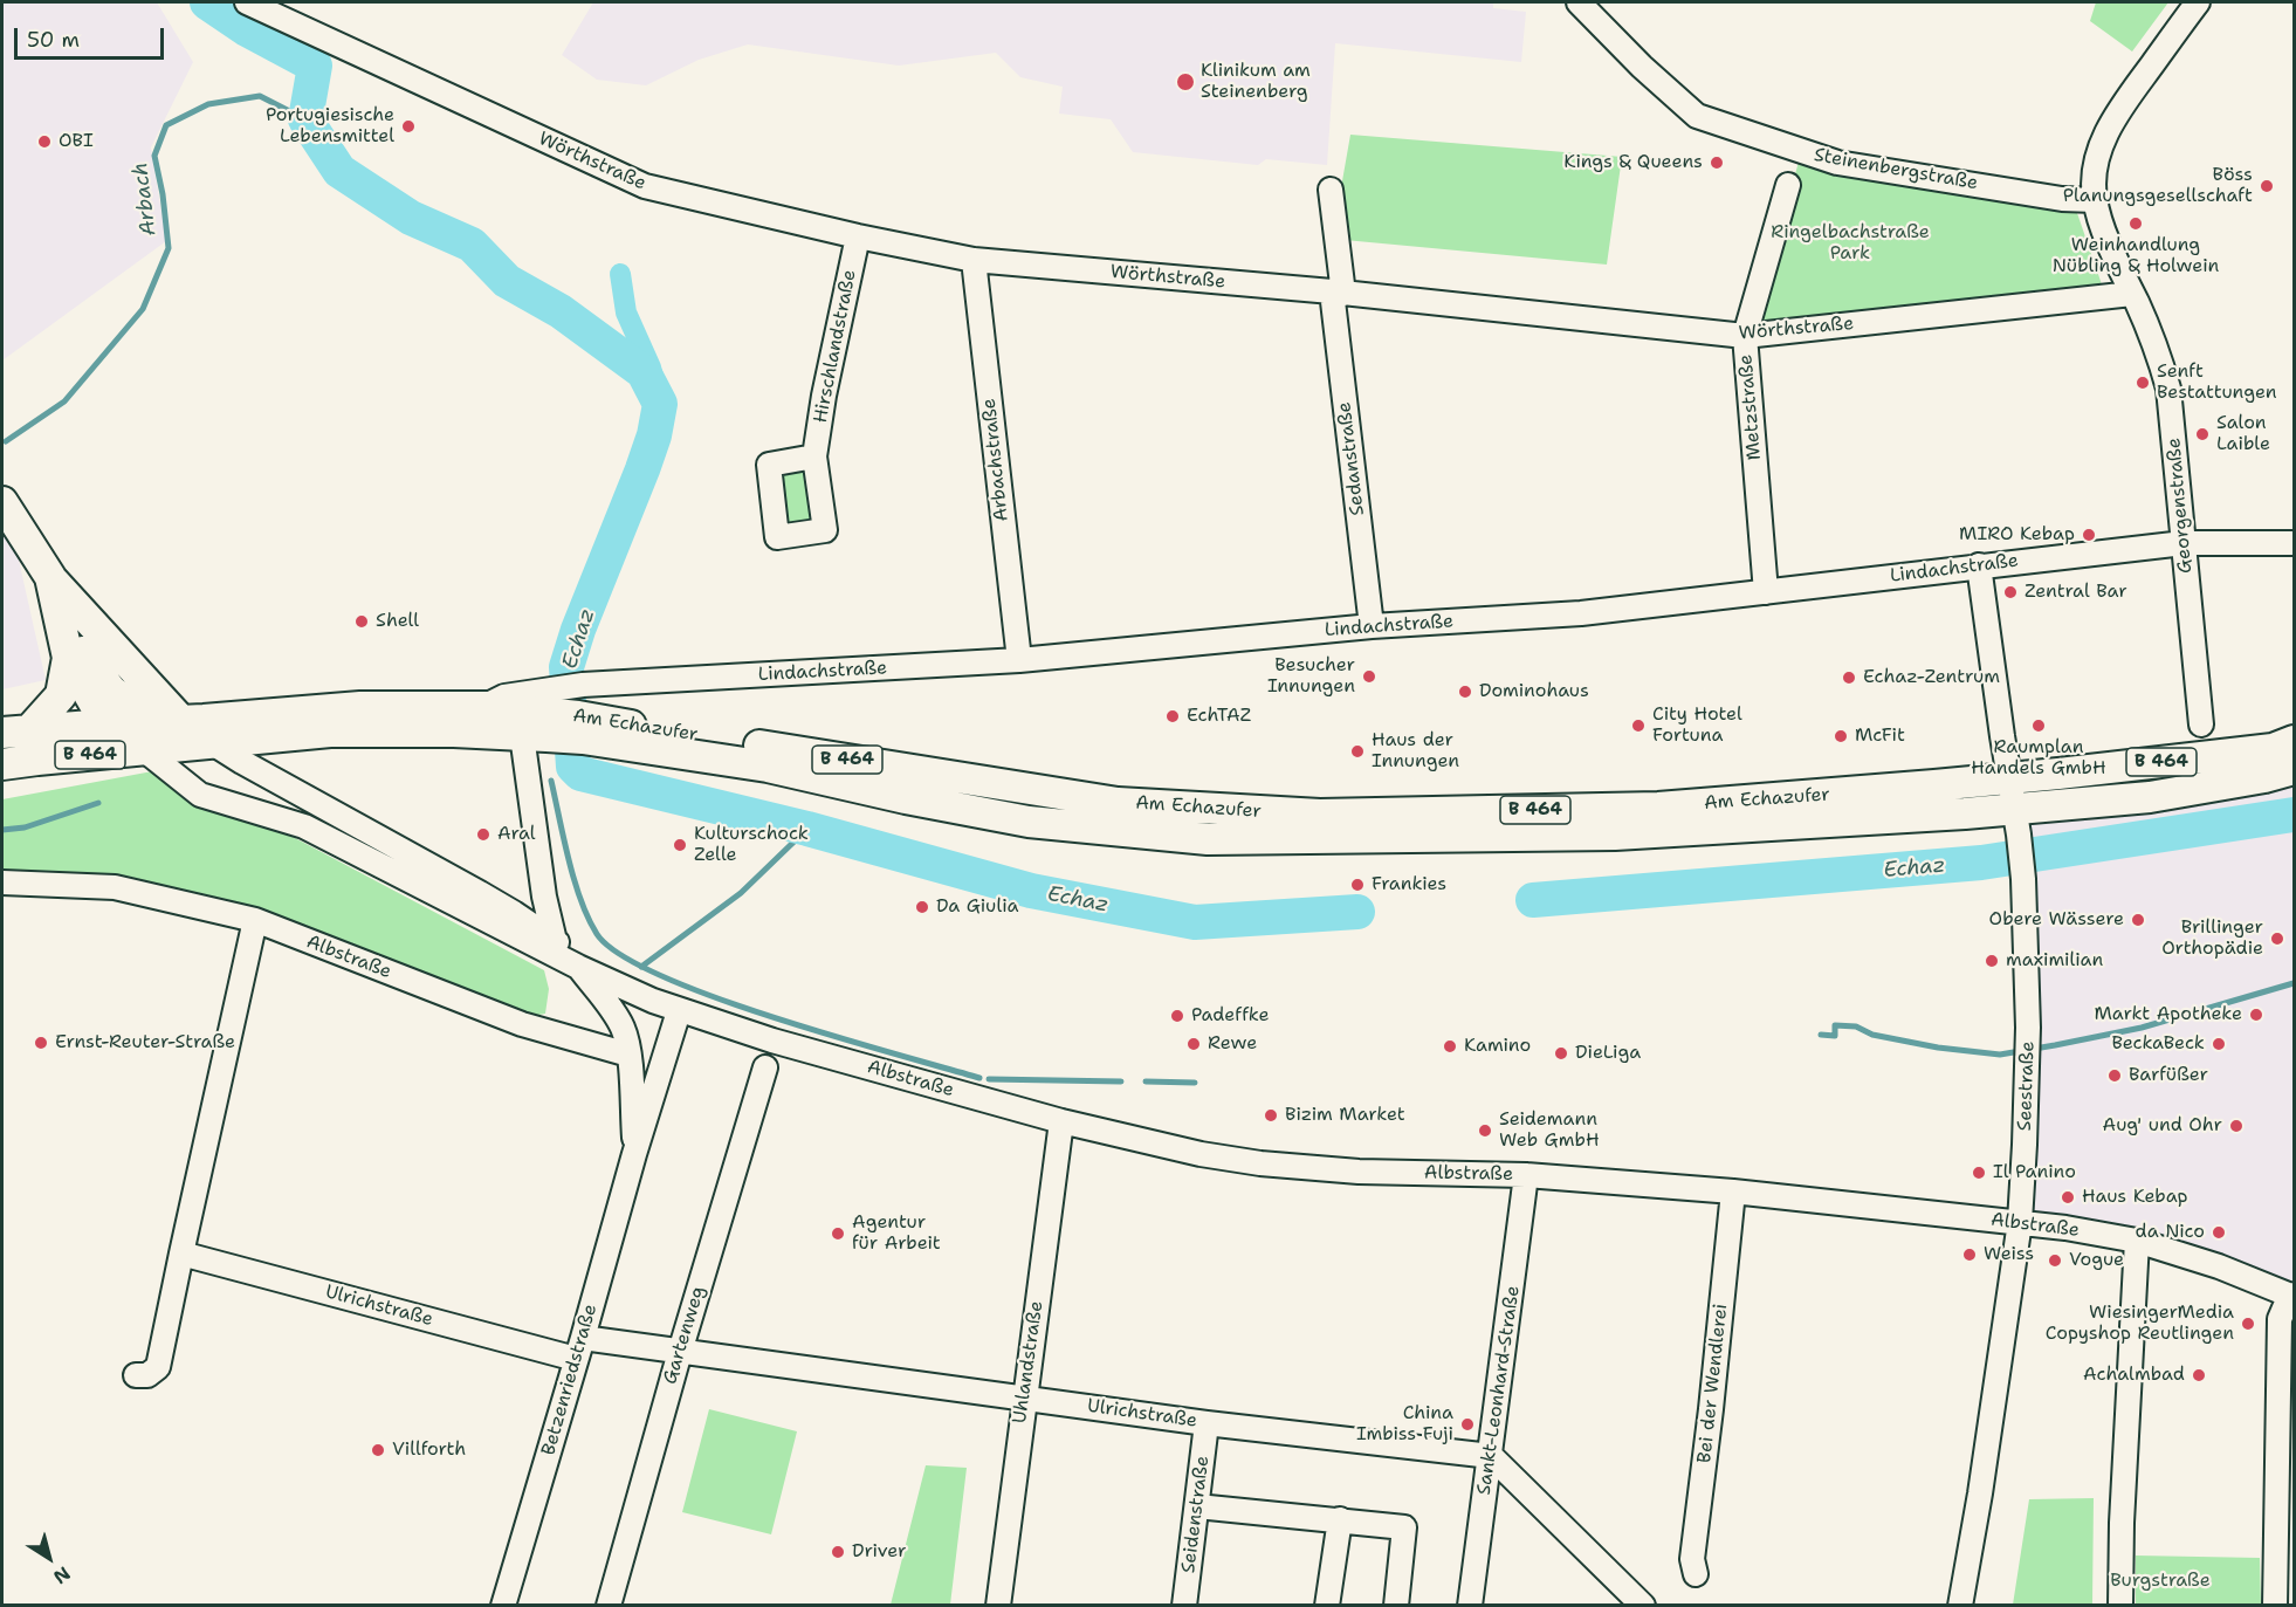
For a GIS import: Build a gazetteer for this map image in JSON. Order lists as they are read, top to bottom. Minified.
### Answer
{"streets":{"main road":["Am Echazufer","B 464"],"street":["Wörthstraße","Steinenbergstraße","Hirschlandstraße","Metzstraße","Sedanstraße","Arbachstraße","Georgenstraße","Lindachstraße","Albstraße","Seestraße","Ulrichstraße","Gartenweg","Uhlandstraße","Betzenriedstraße","Bei der Wendlerei","Sankt-Leonhard-Straße","Seidenstraße"]},"crossings":[["Wörthstraße","Hirschlandstraße"],["Wörthstraße","Metzstraße"],["Wörthstraße","Sedanstraße"],["Wörthstraße","Arbachstraße"],["Wörthstraße","Georgenstraße"],["Steinenbergstraße","Georgenstraße"],["Metzstraße","Lindachstraße"],["Sedanstraße","Lindachstraße"],["Arbachstraße","Lindachstraße"],["Georgenstraße","Lindachstraße"],["Lindachstraße","Am Echazufer"],["Lindachstraße","Seestraße"],["Am Echazufer","B 464"],["Am Echazufer","Albstraße"],["Am Echazufer","Seestraße"],["B 464","Albstraße"],["Albstraße","Seestraße"],["Albstraße","Uhlandstraße"],["Albstraße","Betzenriedstraße"],["Albstraße","Bei der Wendlerei"],["Albstraße","Sankt-Leonhard-Straße"],["Ulrichstraße","Gartenweg"],["Ulrichstraße","Uhlandstraße"],["Ulrichstraße","Betzenriedstraße"],["Ulrichstraße","Sankt-Leonhard-Straße"],["Ulrichstraße","Seidenstraße"]],"water":["Arbach","Echaz"],"parks":["Ringelbachstraße Park","Burgstraße"],"places":["Klinikum am Steinenberg","Portugiesische Lebensmittel","OBI","Kings & Queens","Böss Planungsgesellschaft","Weinhandlung Nübling & Holwein","Senft Bestattungen","Salon Laible","MIRO Kebap","Zentral Bar","Shell","Besucher Innungen","Echaz-Zentrum","Dominohaus","EchTAZ","City Hotel Fortuna","Raumplan Handels GmbH","McFit","Haus der Innungen","Aral","Kulturschock Zelle","Frankies","Da Giulia","Obere Wässere","Brillinger Orthopädie","maximilian","Markt Apotheke","Padeffke","Ernst-Reuter-Straße","Rewe","BeckaBeck","Kamino","DieLiga","Barfüßer","Bizim Market","Aug' und Ohr","Seidemann Web GmbH","Il Panino","Haus Kebap","da Nico","Agentur für Arbeit","Weiss","Vogue","WiesingerMedia Copyshop Reutlingen","Achalmbad","China Imbiss Fuji","Villforth","Driver"],"scale_bar":"50 m","north":"bottom right"}
